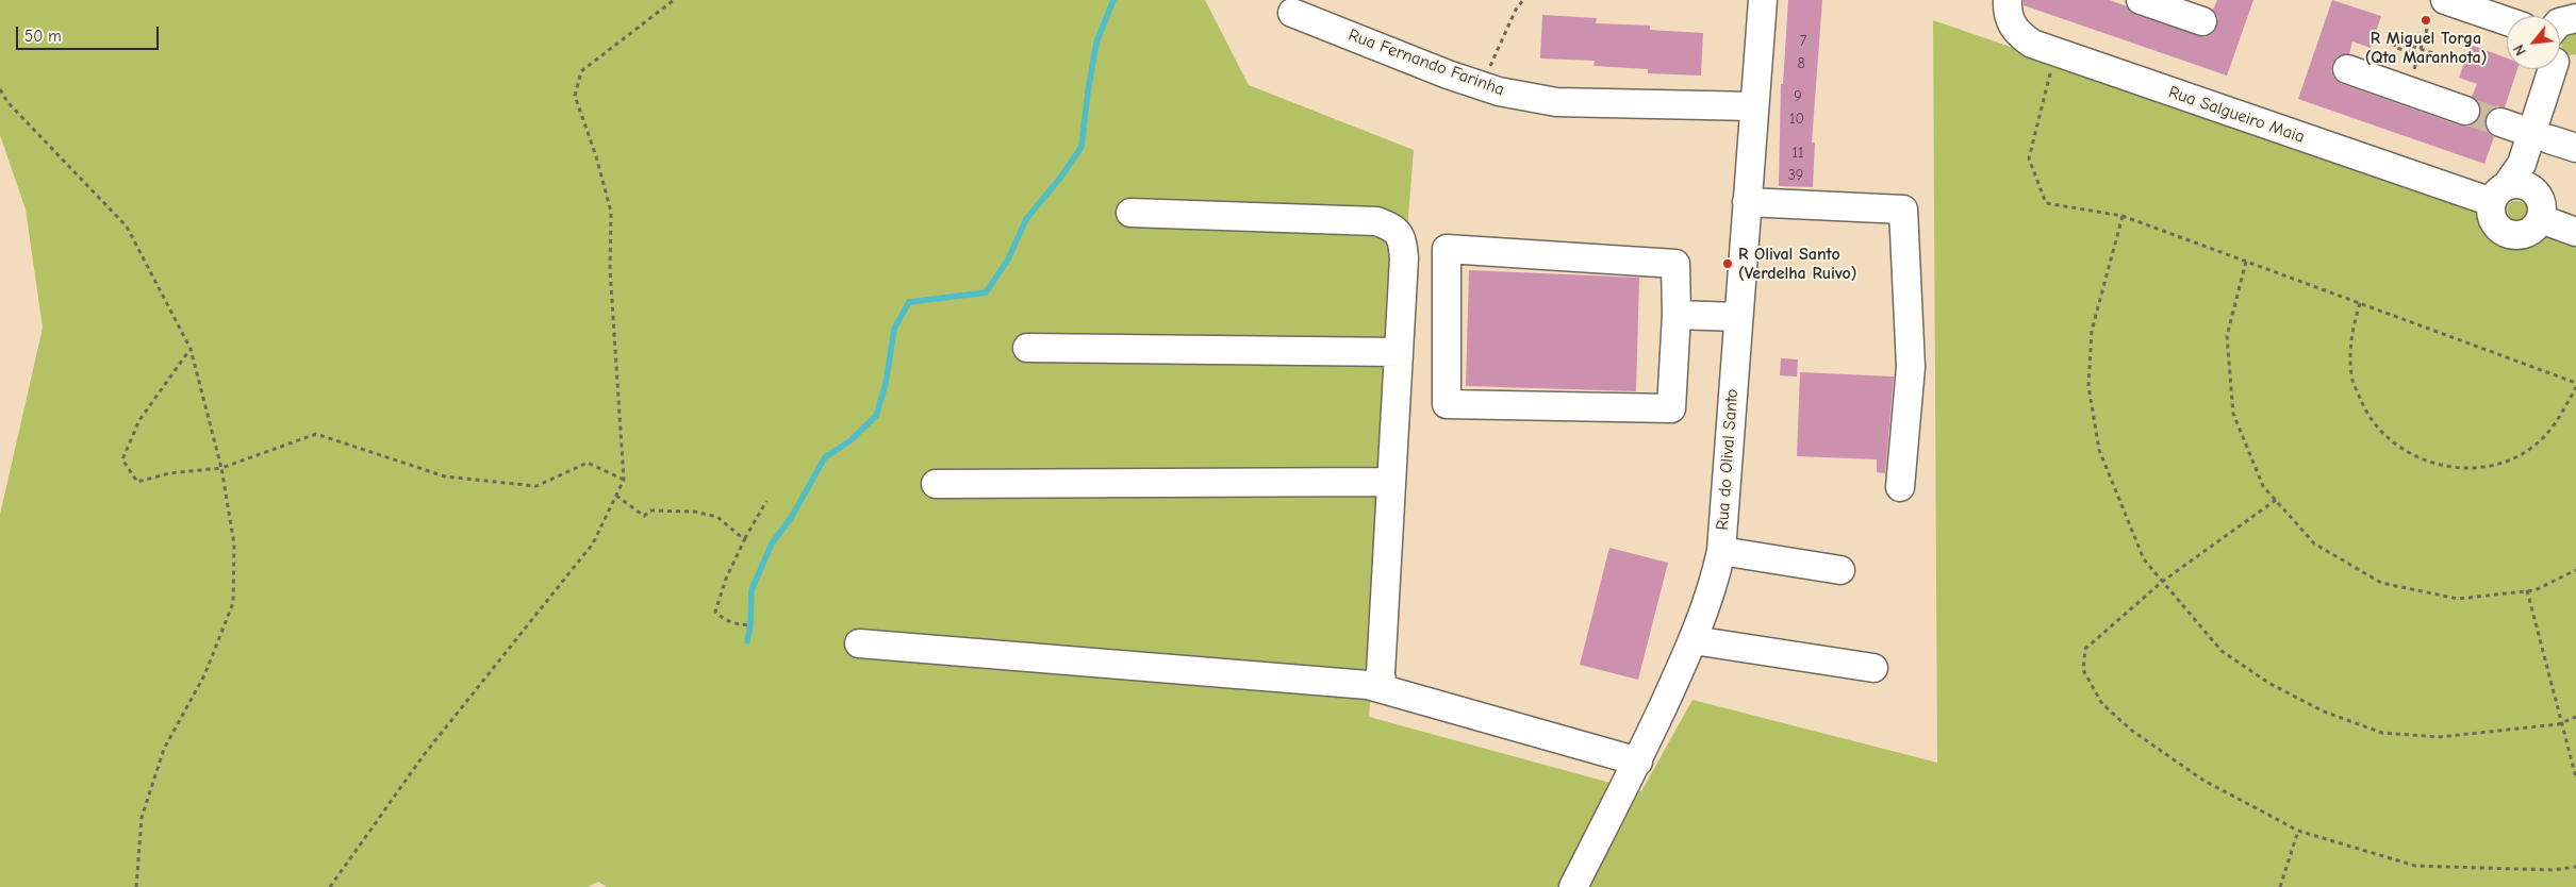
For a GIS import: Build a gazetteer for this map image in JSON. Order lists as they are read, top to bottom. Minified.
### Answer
{"streets":{"street":["Rua Fernando Farinha","Rua Salgueiro Maia","Rua do Olival Santo"]},"crossings":[["Rua Fernando Farinha","Rua do Olival Santo"]],"places":["R Miguel Torga (Qta Maranhota)","R Olival Santo (Verdelha Ruivo)"],"house_numbers":["7","8","9","10","11","39"],"scale_bar":"50 m","north":"bottom left"}
